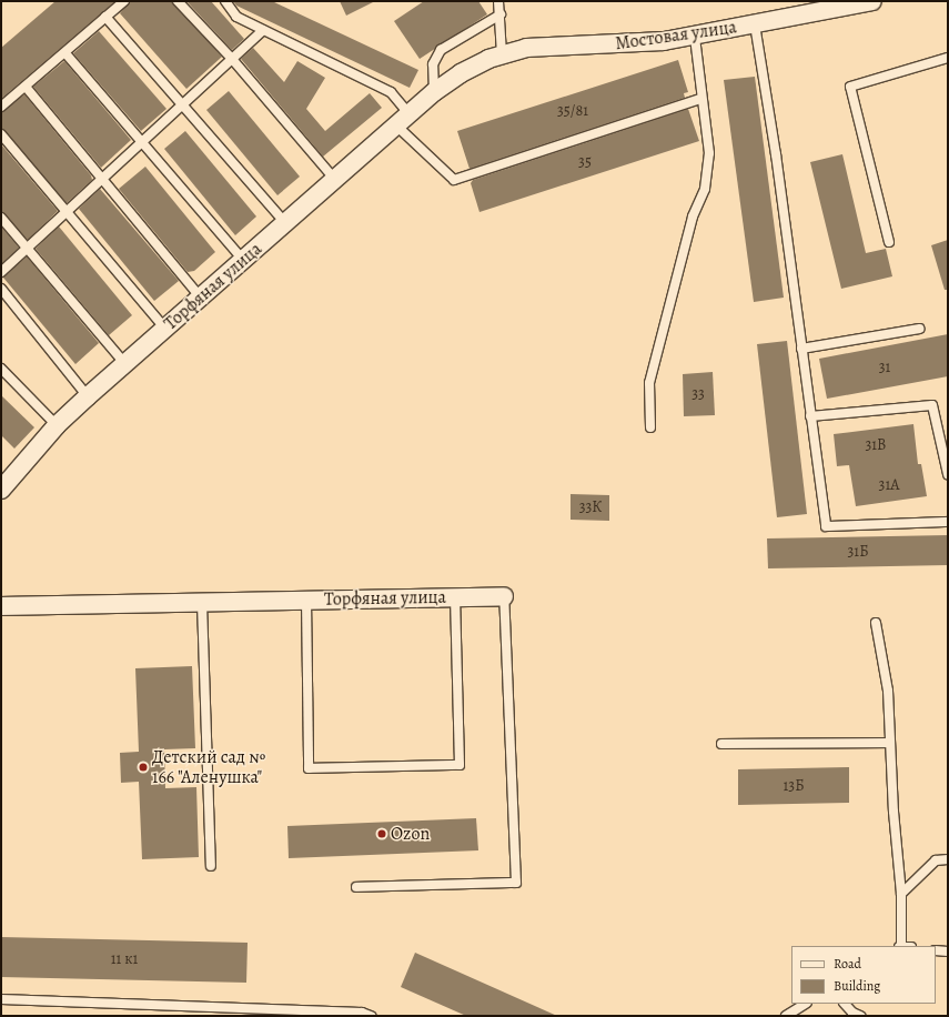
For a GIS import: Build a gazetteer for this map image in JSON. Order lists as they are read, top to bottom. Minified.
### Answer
{"streets":{"street":["Мостовая улица","Торфяная улица"]},"crossings":[["Мостовая улица","Торфяная улица"]],"places":["Детский сад № 166 \"Аленушка\"","Ozon"],"house_numbers":["35/81","35","31","33","31В","31А","33К","31Б","13Б","11 к1"],"legend":["Road","Building"]}
